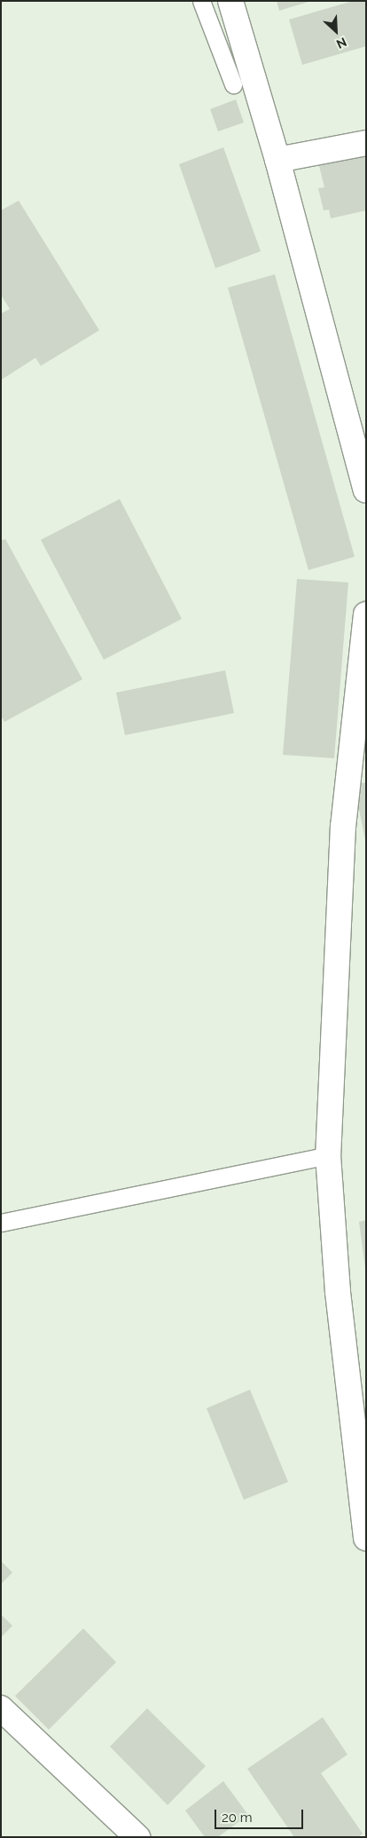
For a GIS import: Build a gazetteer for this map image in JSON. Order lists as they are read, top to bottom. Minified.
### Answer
{"scale_bar":"20 m","north":"bottom right"}
